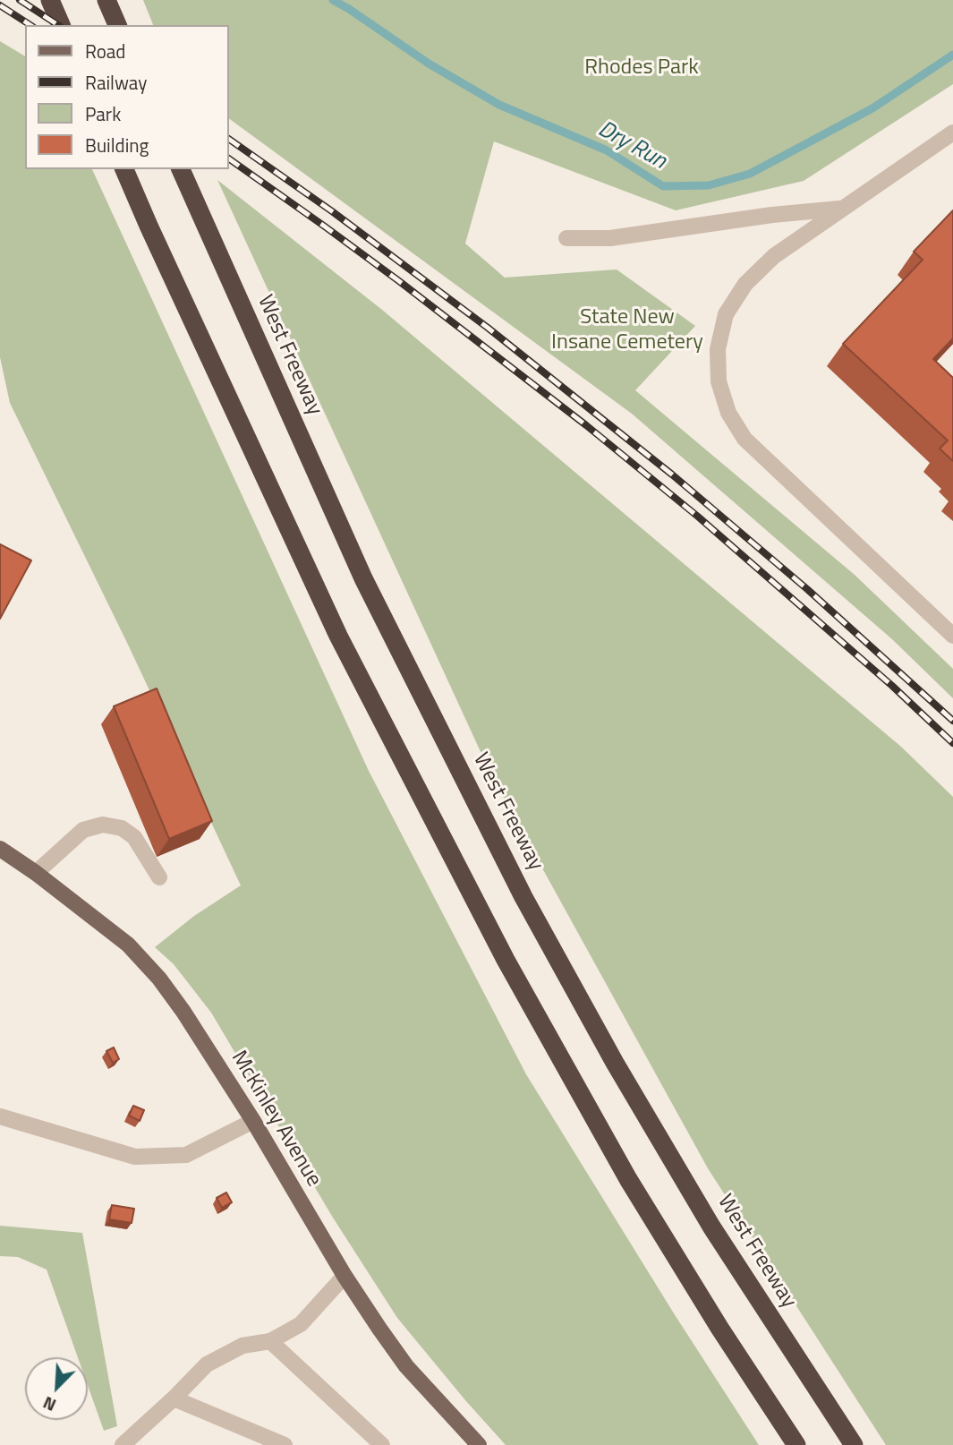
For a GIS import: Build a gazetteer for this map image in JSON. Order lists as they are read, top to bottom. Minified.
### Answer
{"streets":{"highway":["West Freeway"],"main road":["McKinley Avenue"]},"water":["Dry Run"],"parks":["Rhodes Park","State New Insane Cemetery"],"legend":["Road","Railway","Park","Building"],"north":"bottom left"}
